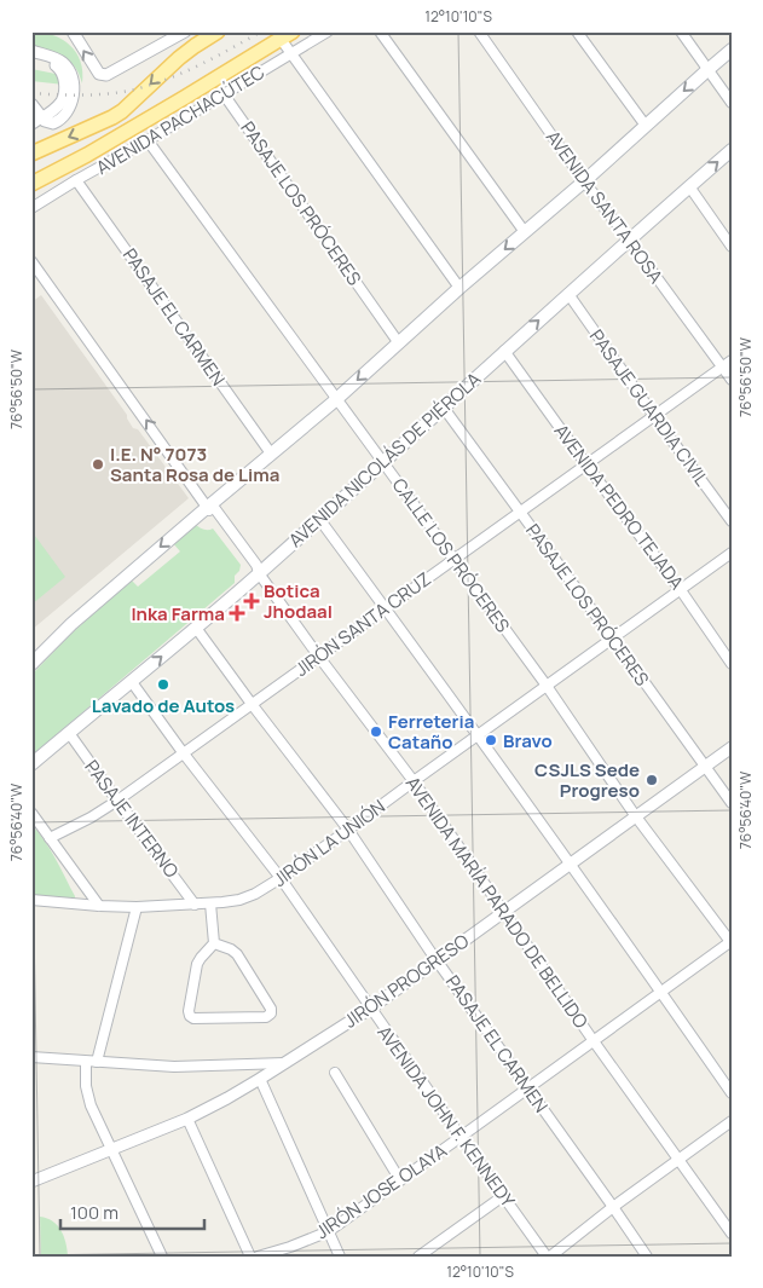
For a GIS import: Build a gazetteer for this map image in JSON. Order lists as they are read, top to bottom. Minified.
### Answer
{"streets":{"main road":["AVENIDA PACHACÚTEC","AVENIDA NICOLÁS DE PIÉROLA"],"street":["PASAJE LOS PRÓCERES","AVENIDA SANTA ROSA","PASAJE EL CARMEN","PASAJE GUARDIA CIVIL","AVENIDA PEDRO TEJADA","CALLE LOS PRÓCERES","JIRÓN SANTA CRUZ","PASAJE INTERNO","JIRÓN LA UNIÓN","AVENIDA MARÍA PARADO DE BELLIDO","JIRÓN PROGRESO","AVENIDA JOHN F. KENNEDY","JIRÓN JOSE OLAYA"]},"crossings":[["AVENIDA PACHACÚTEC","PASAJE LOS PRÓCERES"],["AVENIDA PACHACÚTEC","PASAJE EL CARMEN"],["AVENIDA PACHACÚTEC","CALLE LOS PRÓCERES"],["PASAJE LOS PRÓCERES","AVENIDA NICOLÁS DE PIÉROLA"],["PASAJE LOS PRÓCERES","JIRÓN SANTA CRUZ"],["PASAJE LOS PRÓCERES","JIRÓN LA UNIÓN"],["PASAJE LOS PRÓCERES","JIRÓN PROGRESO"],["AVENIDA SANTA ROSA","AVENIDA NICOLÁS DE PIÉROLA"],["AVENIDA SANTA ROSA","JIRÓN SANTA CRUZ"],["PASAJE EL CARMEN","AVENIDA NICOLÁS DE PIÉROLA"],["PASAJE EL CARMEN","JIRÓN SANTA CRUZ"],["PASAJE EL CARMEN","JIRÓN LA UNIÓN"],["PASAJE EL CARMEN","JIRÓN PROGRESO"],["PASAJE EL CARMEN","JIRÓN JOSE OLAYA"],["PASAJE GUARDIA CIVIL","AVENIDA NICOLÁS DE PIÉROLA"],["PASAJE GUARDIA CIVIL","JIRÓN SANTA CRUZ"],["AVENIDA NICOLÁS DE PIÉROLA","AVENIDA PEDRO TEJADA"],["AVENIDA NICOLÁS DE PIÉROLA","CALLE LOS PRÓCERES"],["AVENIDA NICOLÁS DE PIÉROLA","PASAJE INTERNO"],["AVENIDA NICOLÁS DE PIÉROLA","AVENIDA MARÍA PARADO DE BELLIDO"],["AVENIDA NICOLÁS DE PIÉROLA","AVENIDA JOHN F. KENNEDY"],["AVENIDA PEDRO TEJADA","JIRÓN SANTA CRUZ"],["AVENIDA PEDRO TEJADA","JIRÓN LA UNIÓN"],["CALLE LOS PRÓCERES","JIRÓN SANTA CRUZ"],["CALLE LOS PRÓCERES","JIRÓN LA UNIÓN"],["CALLE LOS PRÓCERES","JIRÓN PROGRESO"],["CALLE LOS PRÓCERES","JIRÓN JOSE OLAYA"],["JIRÓN SANTA CRUZ","PASAJE INTERNO"],["JIRÓN SANTA CRUZ","AVENIDA MARÍA PARADO DE BELLIDO"],["JIRÓN SANTA CRUZ","AVENIDA JOHN F. KENNEDY"],["PASAJE INTERNO","JIRÓN LA UNIÓN"],["JIRÓN LA UNIÓN","AVENIDA MARÍA PARADO DE BELLIDO"],["JIRÓN LA UNIÓN","AVENIDA JOHN F. KENNEDY"],["AVENIDA MARÍA PARADO DE BELLIDO","JIRÓN PROGRESO"],["AVENIDA MARÍA PARADO DE BELLIDO","JIRÓN JOSE OLAYA"],["JIRÓN PROGRESO","AVENIDA JOHN F. KENNEDY"],["AVENIDA JOHN F. KENNEDY","JIRÓN JOSE OLAYA"]],"places":{"other":["I.E. N° 7073 Santa Rosa de Lima","Lavado de Autos","Ferreteria Cataño","Bravo","CSJLS Sede Progreso"],"health":["Botica Jhodaal","Inka Farma"]},"scale_bar":"100 m","coordinates":["12°10'10\"S","76°56'50\"W","76°56'40\"W"]}
